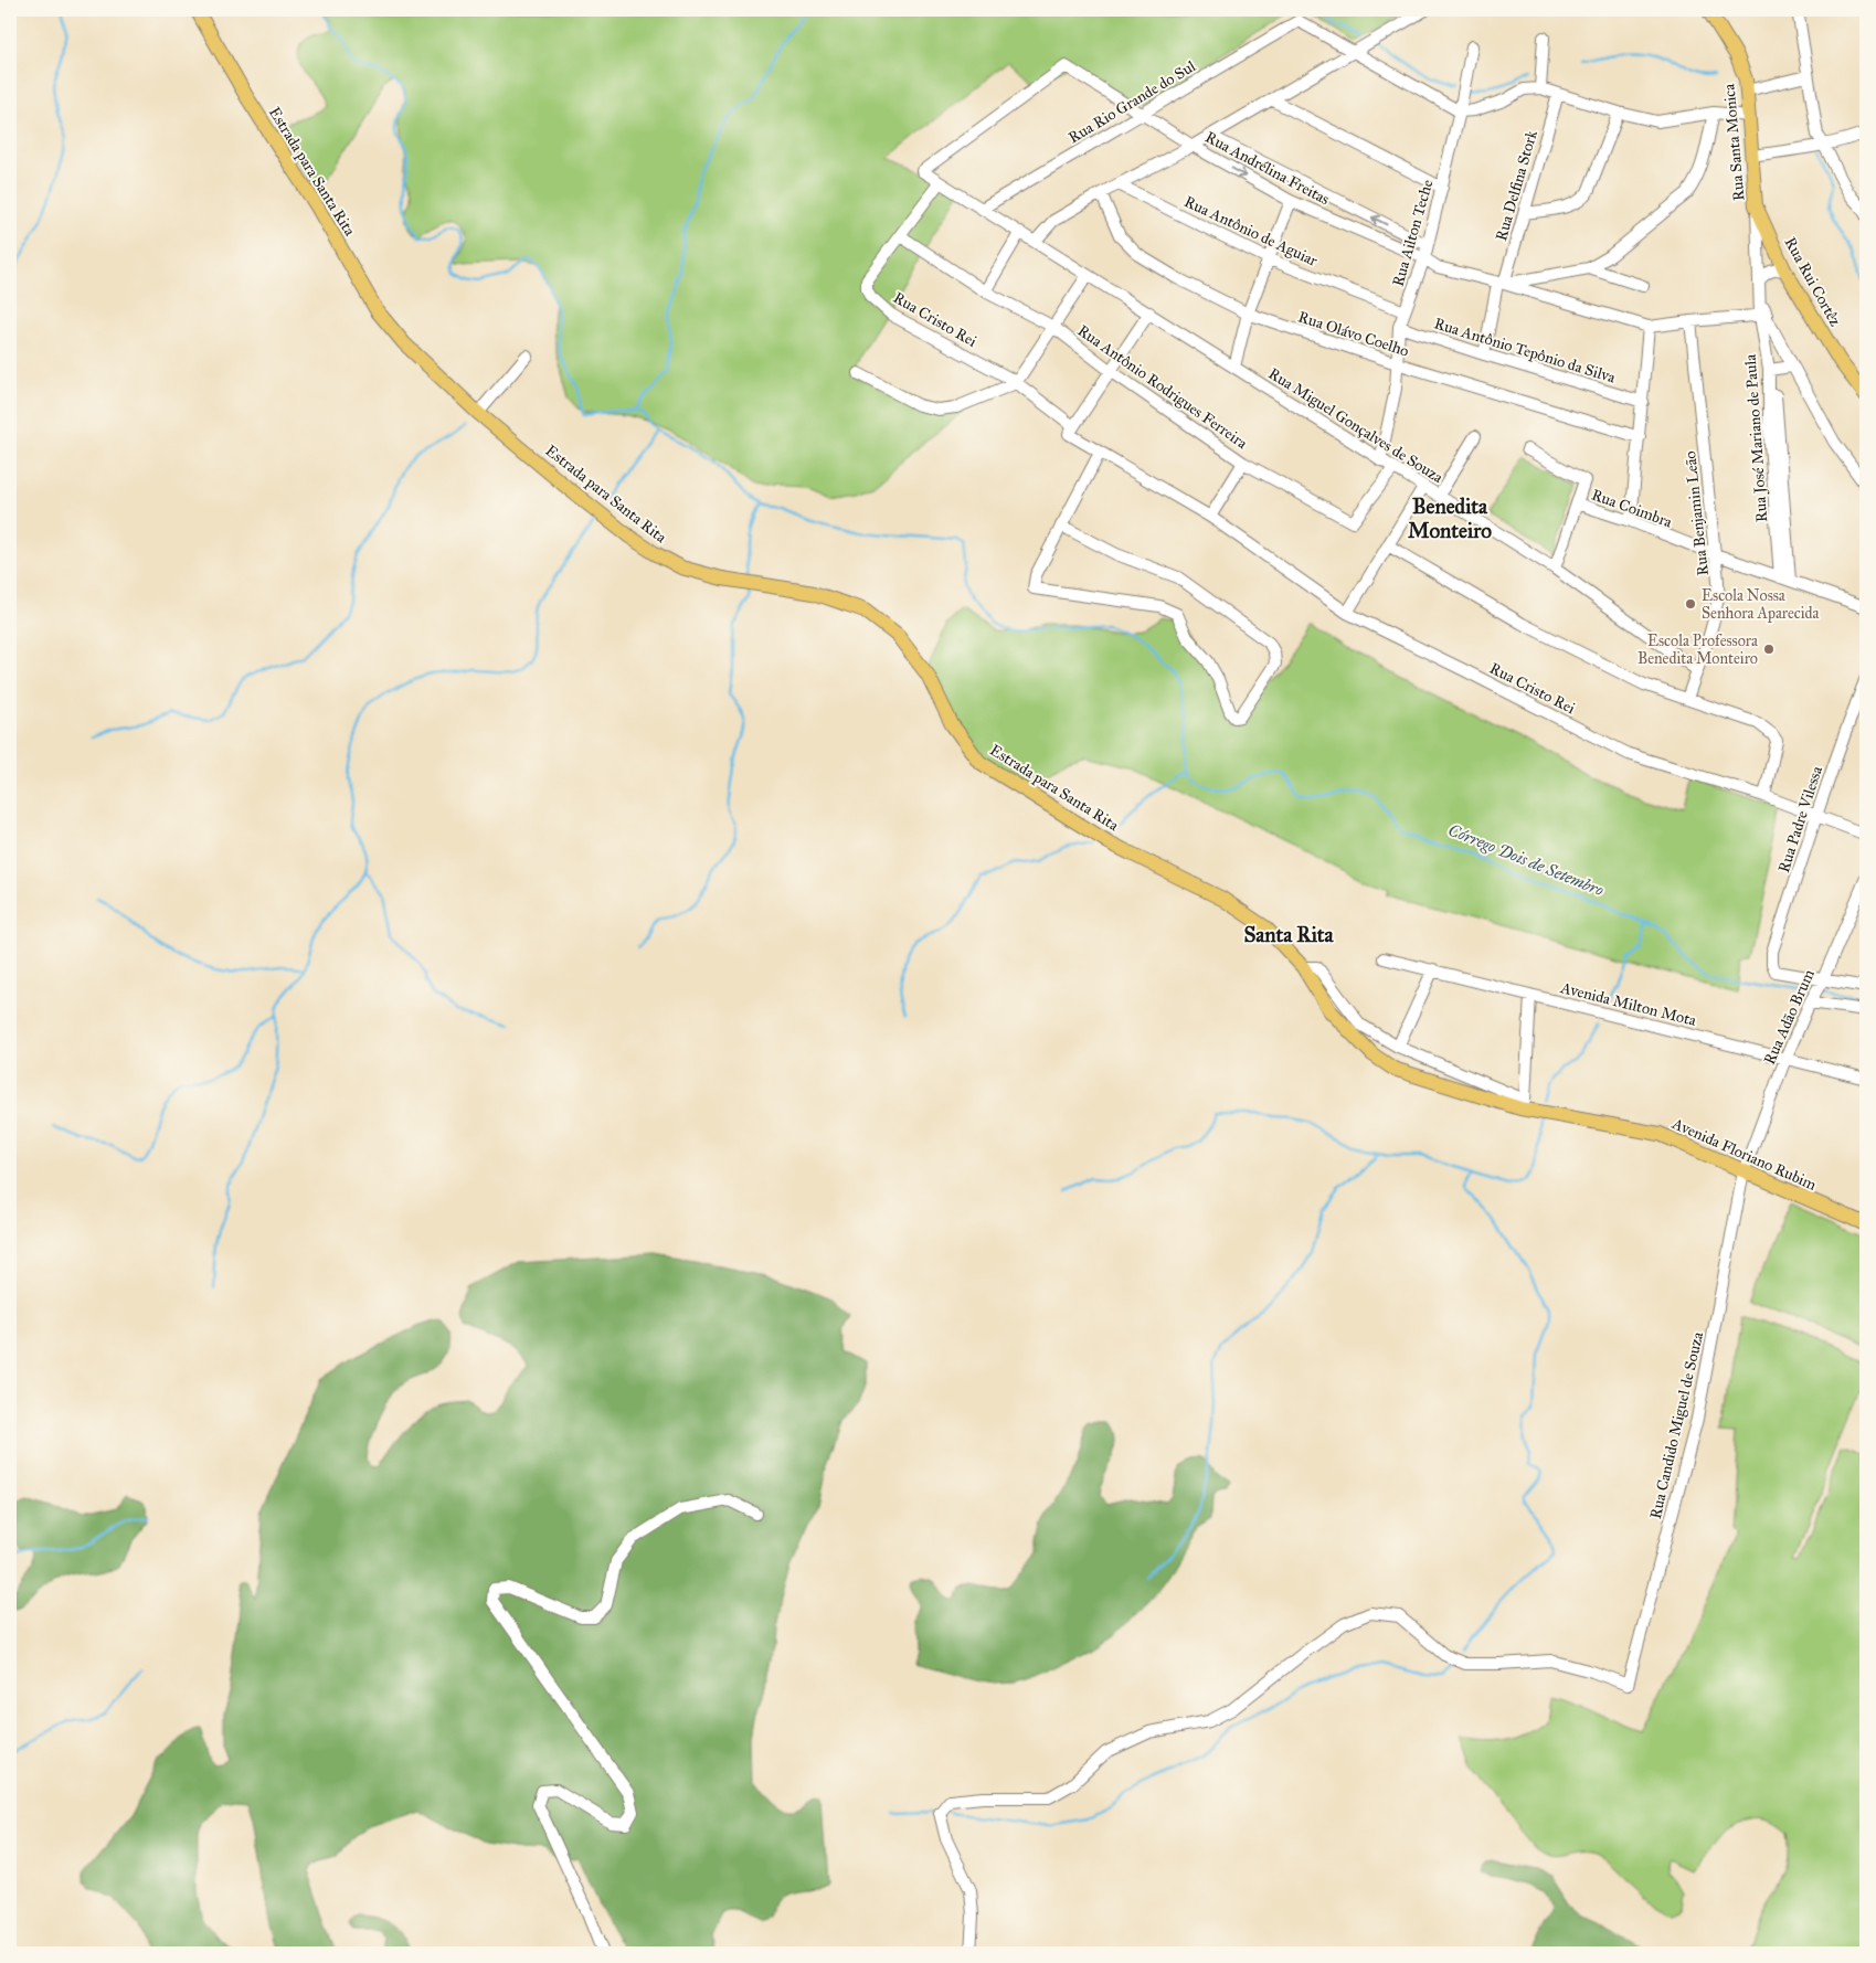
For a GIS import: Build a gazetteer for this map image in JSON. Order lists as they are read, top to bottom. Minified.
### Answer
{"streets":{"main road":["Rua Santa Monica","Estrada para Santa Rita","Rua Rui Cortêz","Avenida Floriano Rubim"],"street":["Rua Rio Grande do Sul","Rua Andrélina Freitas","Rua Delfina Stork","Rua Antônio de Aguiar","Rua Ailton Teche","Rua Cristo Rei","Rua Olávo Coelho","Rua Antônio Tepônio da Silva","Rua Antônio Rodrigues Ferreira","Rua Miguel Gonçalves de Souza","Rua José Mariano de Paula","Rua Coimbra","Rua Benjamin Leão","Rua Padre Vilessa","Avenida Milton Mota","Rua Adão Brum","Rua Candido Miguel de Souza"]},"crossings":[["Rua Rio Grande do Sul","Rua Andrélina Freitas"],["Rua Rio Grande do Sul","Rua Miguel Gonçalves de Souza"],["Rua Santa Monica","Rua Andrélina Freitas"],["Rua Santa Monica","Rua Rui Cortêz"],["Rua Santa Monica","Rua José Mariano de Paula"],["Rua Andrélina Freitas","Rua Delfina Stork"],["Rua Andrélina Freitas","Rua Ailton Teche"],["Rua Andrélina Freitas","Rua Miguel Gonçalves de Souza"],["Rua Andrélina Freitas","Rua José Mariano de Paula"],["Rua Andrélina Freitas","Rua Benjamin Leão"],["Estrada para Santa Rita","Avenida Floriano Rubim"],["Rua Antônio de Aguiar","Rua Ailton Teche"],["Rua Ailton Teche","Rua Olávo Coelho"],["Rua Ailton Teche","Rua Antônio Tepônio da Silva"],["Rua Ailton Teche","Rua Miguel Gonçalves de Souza"],["Rua Cristo Rei","Rua Antônio Rodrigues Ferreira"],["Rua Cristo Rei","Rua Miguel Gonçalves de Souza"],["Rua Cristo Rei","Rua Padre Vilessa"],["Rua Antônio Rodrigues Ferreira","Rua Miguel Gonçalves de Souza"],["Rua Miguel Gonçalves de Souza","Rua Coimbra"],["Rua Miguel Gonçalves de Souza","Rua Benjamin Leão"],["Rua José Mariano de Paula","Rua Coimbra"],["Rua Coimbra","Rua Benjamin Leão"],["Rua Padre Vilessa","Rua Adão Brum"],["Avenida Milton Mota","Rua Adão Brum"],["Rua Adão Brum","Avenida Floriano Rubim"],["Rua Adão Brum","Rua Candido Miguel de Souza"],["Avenida Floriano Rubim","Rua Candido Miguel de Souza"]],"districts":["Benedita Monteiro","Santa Rita"],"water":["Córrego Dois de Setembro"],"places":["Escola Nossa Senhora Aparecida","Escola Professora Benedita Monteiro"]}
